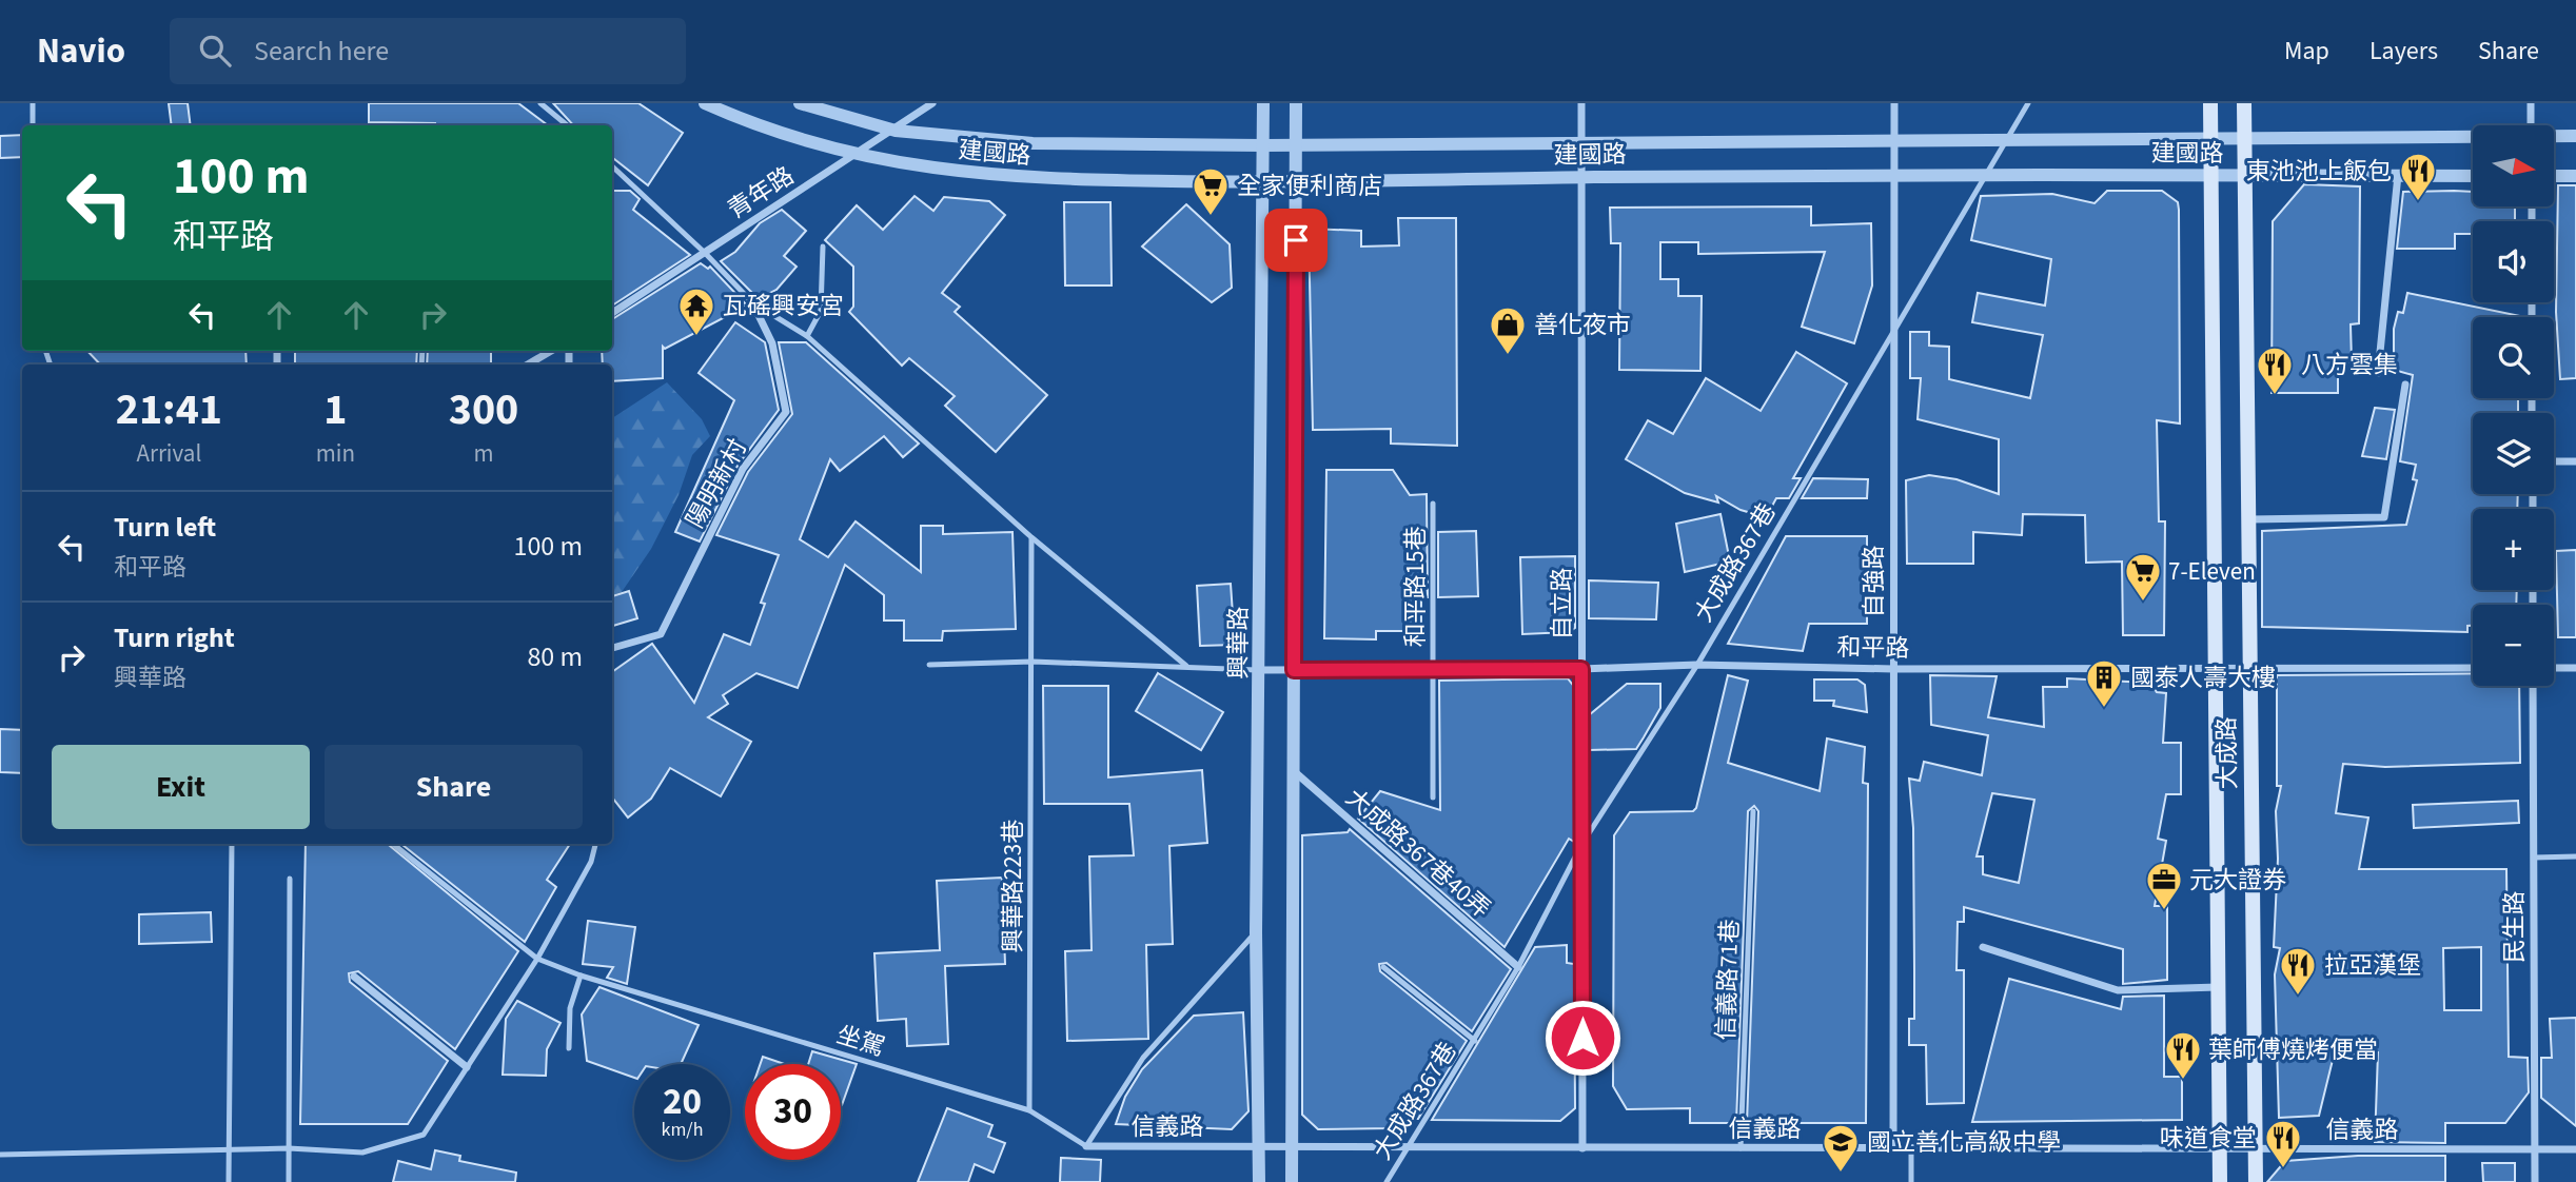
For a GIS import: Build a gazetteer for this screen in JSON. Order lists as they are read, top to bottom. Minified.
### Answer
{"streets":{"main road":["大成路"],"street":["建國路","青年路","陽明新村","自強路","自立路","興華路","和平路","大成路367巷40弄","民生路","信義路"],"lane":["大成路367巷","和平路15巷","興華路223巷","信義路71巷","坐駕"]},"crossings":[["建國路","青年路"],["建國路","大成路367巷"],["建國路","自強路"],["建國路","自立路"],["建國路","興華路"],["建國路","大成路"],["大成路367巷","自強路"],["大成路367巷","自立路"],["大成路367巷","和平路"],["大成路367巷","大成路367巷40弄"],["大成路367巷","信義路"],["自強路","和平路"],["自強路","信義路"],["和平路15巷","和平路"],["自立路","和平路"],["自立路","信義路"],["興華路","和平路"],["興華路","信義路"],["和平路","大成路"],["大成路","信義路"],["興華路223巷","坐駕"],["民生路","信義路"],["信義路71巷","信義路"],["坐駕","信義路"]],"places":{"restaurant":["東池池上飯包","八方雲集","拉亞漢堡","葉師傅燒烤便當","味道食堂"],"supermarket":["全家便利商店","7-Eleven"],"temple":["瓦磘興安宮"],"shop":["善化夜市"],"building":["國泰人壽大樓"],"office":["元大證券"],"school or university":["國立善化高級中學"]},"north":"right","page":{"header":"Navio","search":"Search here","nav":["Map","Layers","Share"],"map_buttons":["+","−"],"turn":["100 m","和平路"],"eta":["21:41","Arrival","1","min","300","m"],"list":[{"name":"Turn left","note":"和平路","value":"100 m"},{"name":"Turn right","note":"興華路","value":"80 m"}],"buttons":["Exit","Share"],"speed":"20 km/h","limit":"30"}}
